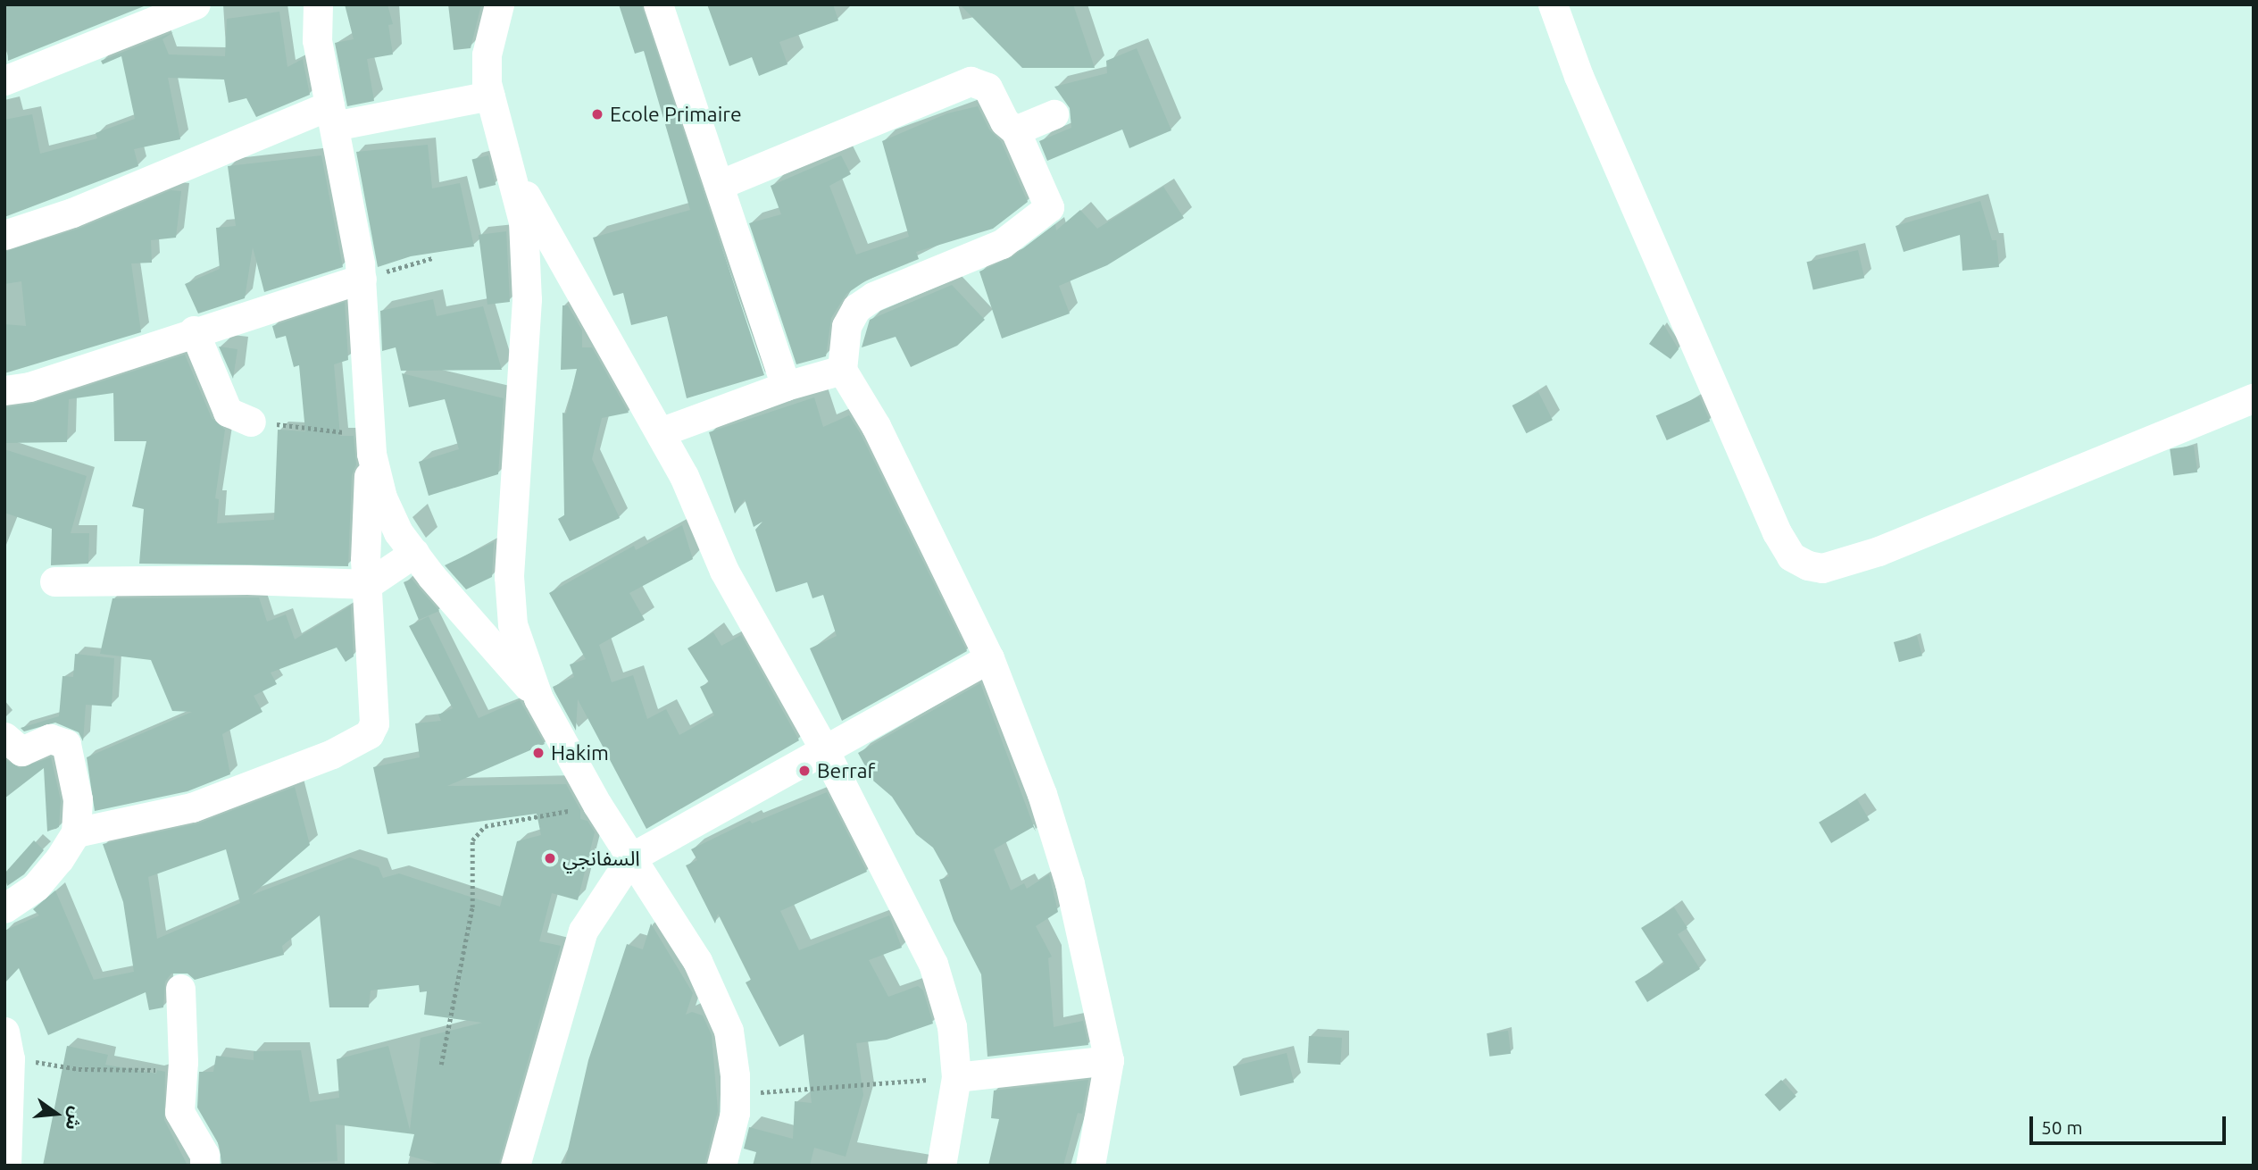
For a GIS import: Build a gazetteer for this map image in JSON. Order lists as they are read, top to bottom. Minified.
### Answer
{"places":["Ecole Primaire","Hakim","Berraf","السفانجي"],"scale_bar":"50 m","north":"right"}
